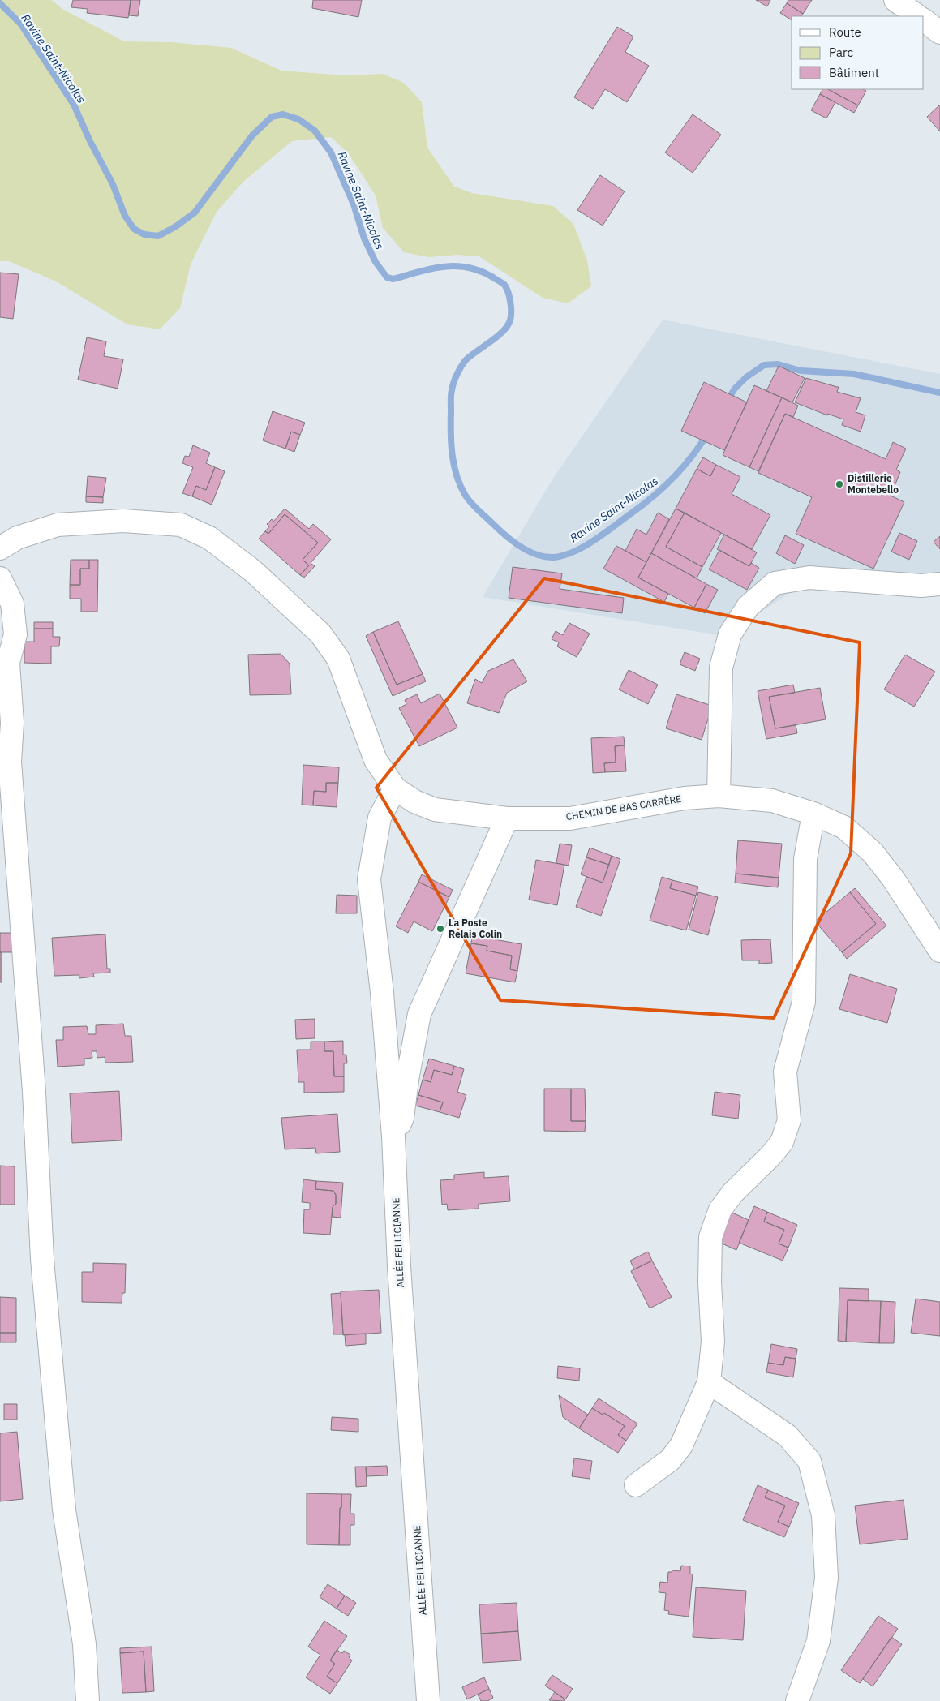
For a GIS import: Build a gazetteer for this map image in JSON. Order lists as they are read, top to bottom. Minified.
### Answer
{"streets":{"street":["CHEMIN DE BAS CARRÈRE","ALLÉE FELLICIANNE"]},"crossings":[["CHEMIN DE BAS CARRÈRE","ALLÉE FELLICIANNE"]],"water":["Ravine Saint-Nicolas"],"places":["Distillerie Montebello","La Poste Relais Colin"],"legend":["Route","Parc","Bâtiment"]}
